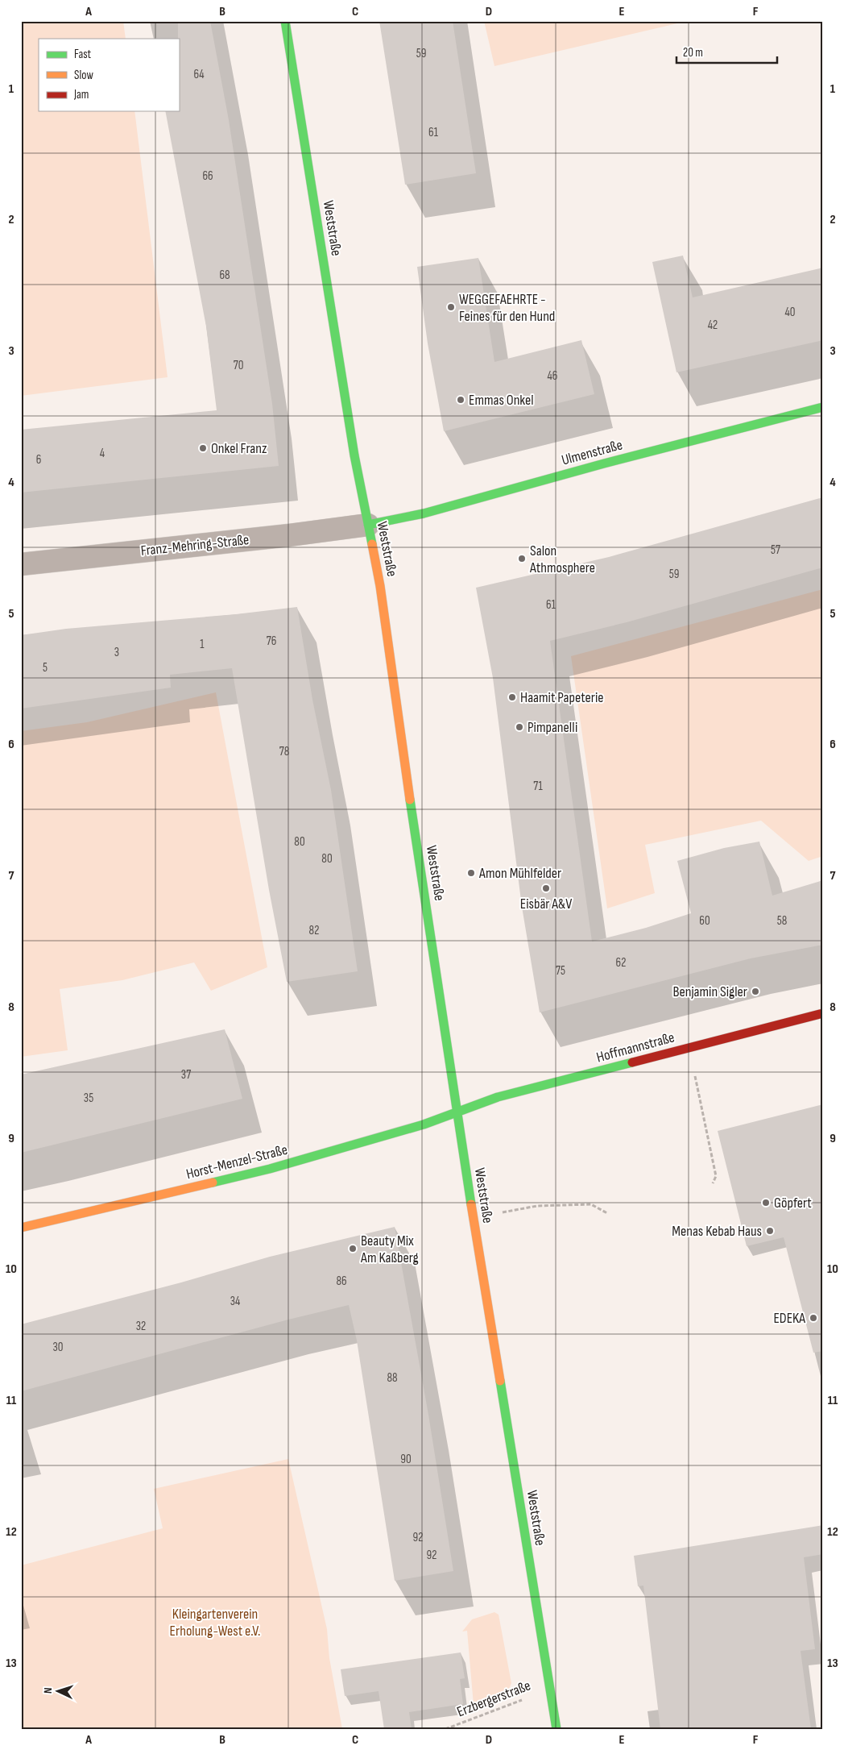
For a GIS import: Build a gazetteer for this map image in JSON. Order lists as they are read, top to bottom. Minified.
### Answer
{"streets":{"street":["Weststraße","Ulmenstraße","Franz-Mehring-Straße","Hoffmannstraße","Horst-Menzel-Straße"],"path":["Erzbergerstraße"]},"crossings":[["Weststraße","Ulmenstraße"],["Weststraße","Franz-Mehring-Straße"],["Weststraße","Hoffmannstraße"],["Weststraße","Horst-Menzel-Straße"],["Weststraße","Erzbergerstraße"],["Ulmenstraße","Franz-Mehring-Straße"],["Hoffmannstraße","Horst-Menzel-Straße"]],"parks":["Kleingartenverein Erholung-West e.V."],"places":["WEGGEFAEHRTE - Feines für den Hund","Emmas Onkel","Onkel Franz","Salon Athmosphere","Haamit Papeterie","Pimpanelli","Amon Mühlfelder","Eisbär A&V","Benjamin Sigler","Göpfert","Menas Kebab Haus","Beauty Mix Am Kaßberg","EDEKA"],"house_numbers":["59","64","61","66","68","40","42","70","46","4","6","57","59","61","76","1","3","5","78","71","80","80","60","58","82","62","75","37","35","86","34","32","30","88","90","92","92"],"legend":["Fast","Slow","Jam"],"scale_bar":"20 m","north":"left","grid":{"columns":["A","B","C","D","E","F"],"rows":["1","2","3","4","5","6","7","8","9","10","11","12","13"]}}
